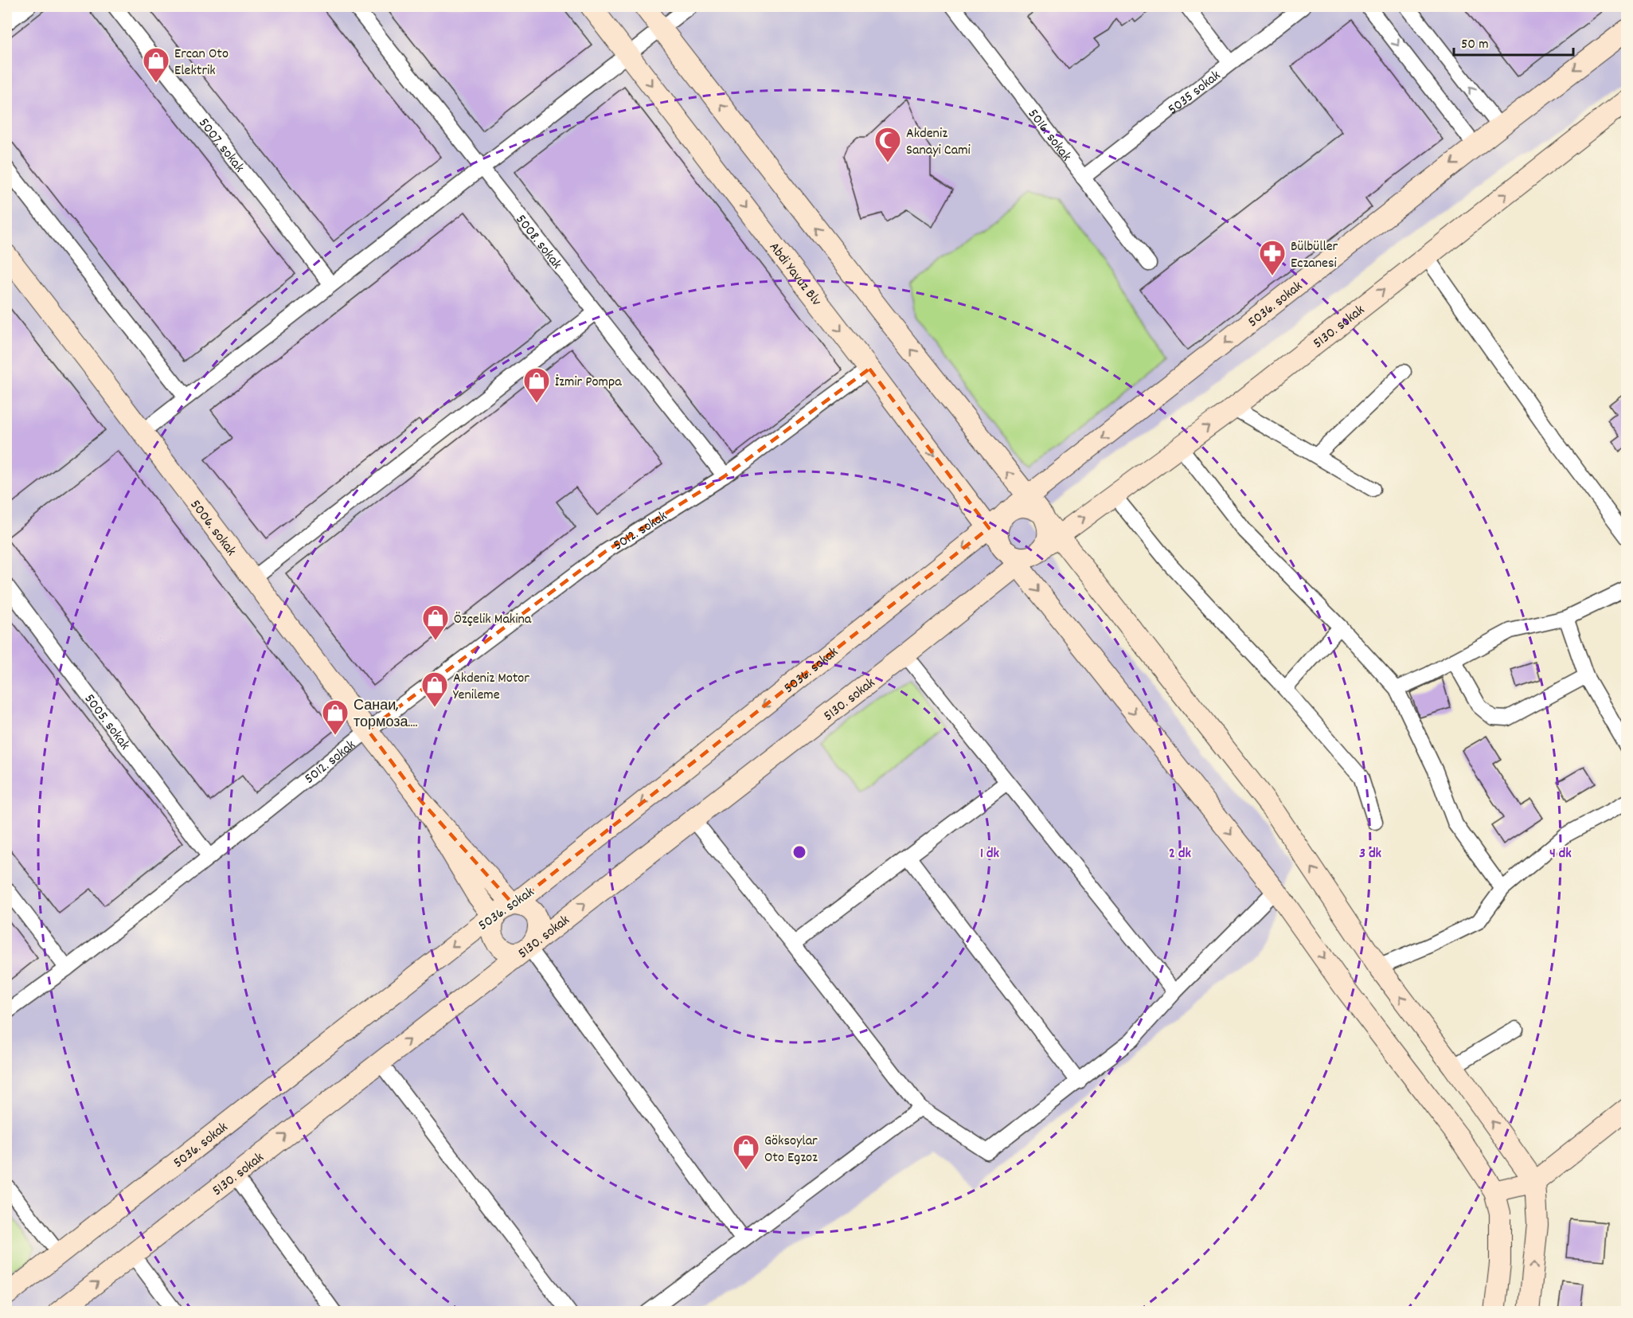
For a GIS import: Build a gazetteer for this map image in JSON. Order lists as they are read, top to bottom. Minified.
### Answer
{"streets":{"main road":["Abdi Yavuz Blv","5036. sokak","5130. sokak","5006. sokak"],"street":["5035 sokak","5016. sokak","5007. sokak","5008. sokak","5012. sokak","5005. sokak"]},"crossings":[["5035 sokak","5016. sokak"],["5008. sokak","5012. sokak"],["Abdi Yavuz Blv","5036. sokak"],["Abdi Yavuz Blv","5130. sokak"],["Abdi Yavuz Blv","5012. sokak"],["5036. sokak","5130. sokak"],["5006. sokak","5012. sokak"],["5012. sokak","5005. sokak"]],"one_way":["5036. sokak","5130. sokak"],"places":{"shop":["Ercan Oto Elektrik","İzmir Pompa","Özçelik Makina","Akdeniz Motor Yenileme","Санаи, тормоза....","Göksoylar Oto Egzoz"],"mosque":["Akdeniz Sanayi Cami"],"pharmacy":["Bülbüller Eczanesi"]},"scale_bar":"50 m","rings":["1 dk","2 dk","3 dk","4 dk"]}
